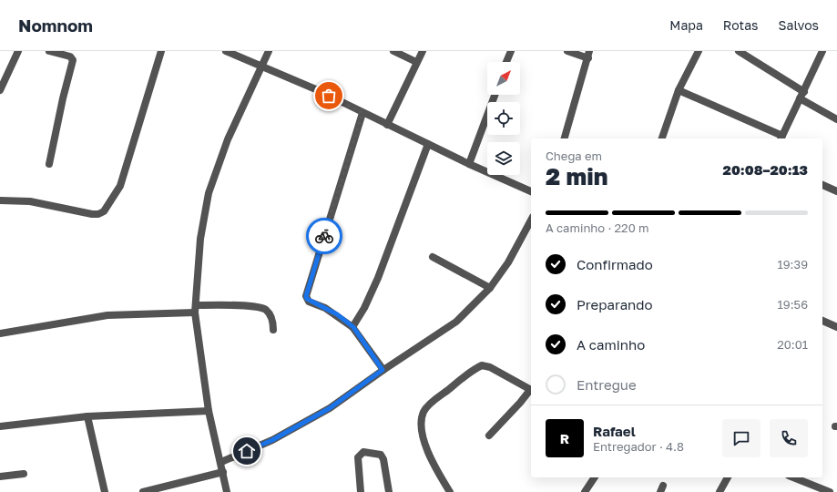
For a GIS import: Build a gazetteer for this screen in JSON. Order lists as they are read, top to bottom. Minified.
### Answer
{"north":"top right","page":{"header":"Nomnom","nav":["Mapa","Rotas","Salvos"],"heading":["2 min","Chega em","20:08–20:13"],"panel":["Rafael","Entregador · 4.8"],"bar":"A caminho · 220 m","list":[["Confirmado","19:39"],["Preparando","19:56"],["A caminho","20:01"],"Entregue"],"round":"R"}}
